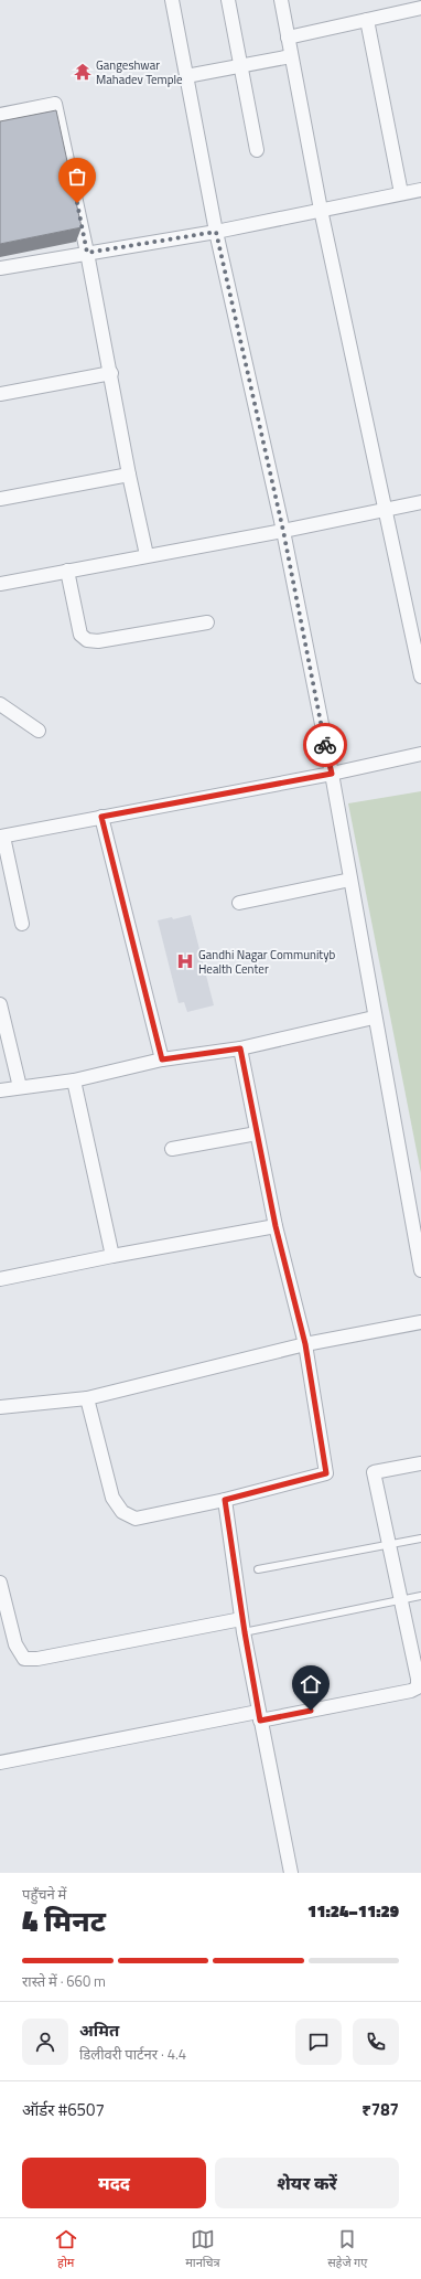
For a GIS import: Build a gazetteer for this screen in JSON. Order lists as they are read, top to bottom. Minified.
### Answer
{"places":{"temple":["Gangeshwar Mahadev Temple"],"hospital":["Gandhi Nagar Communityb Health Center"]},"page":{"heading":["4 मिनट","पहुँचने में","11:24–11:29"],"panel":["अमित","डिलीवरी पार्टनर · 4.4","ऑर्डर #6507","₹787"],"bar":"रास्ते में · 660 m","buttons":["मदद","शेयर करें"],"tabs":["होम","मानचित्र","सहेजे गए"]}}
